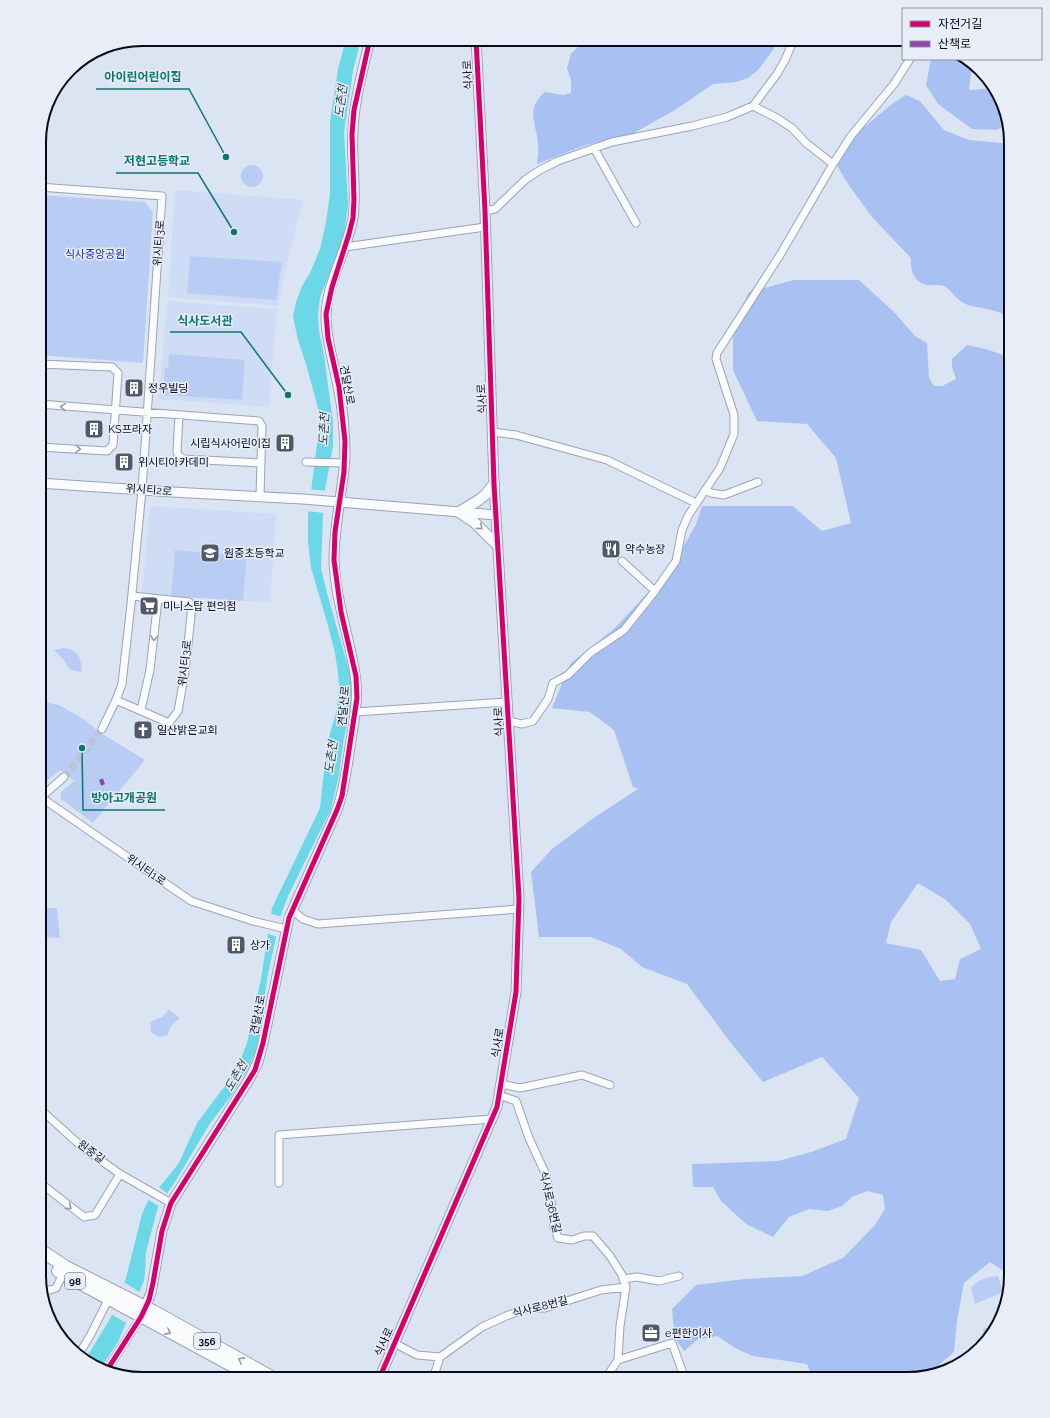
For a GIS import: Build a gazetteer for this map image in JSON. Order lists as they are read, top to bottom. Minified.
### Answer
{"streets":{"main road":["98","356"],"street":["식사로","위시티3로","견달산로","위시티2로","위시티1로","원중길","식사로36번길","식사로8번길"]},"crossings":[["식사로","식사로36번길"],["위시티3로","위시티2로"],["견달산로","위시티2로"],["견달산로","위시티1로"],["견달산로","원중길"],["견달산로","356"],["식사로36번길","식사로8번길"],["98","356"]],"water":["도촌천"],"parks":["식사중앙공원"],"places":{"other":["아이린어린이집","저현고등학교","식사도서관","방아고개공원"],"building":["정우빌딩","KS프라자","시립식사어린이집","위시티아카데미","상가"],"restaurant":["약수농장"],"school or university":["원중초등학교"],"supermarket":["미니스탑 편의점"],"church":["일산밝은교회"],"office":["e편한이사"]},"legend":["자전거길","산책로"]}
